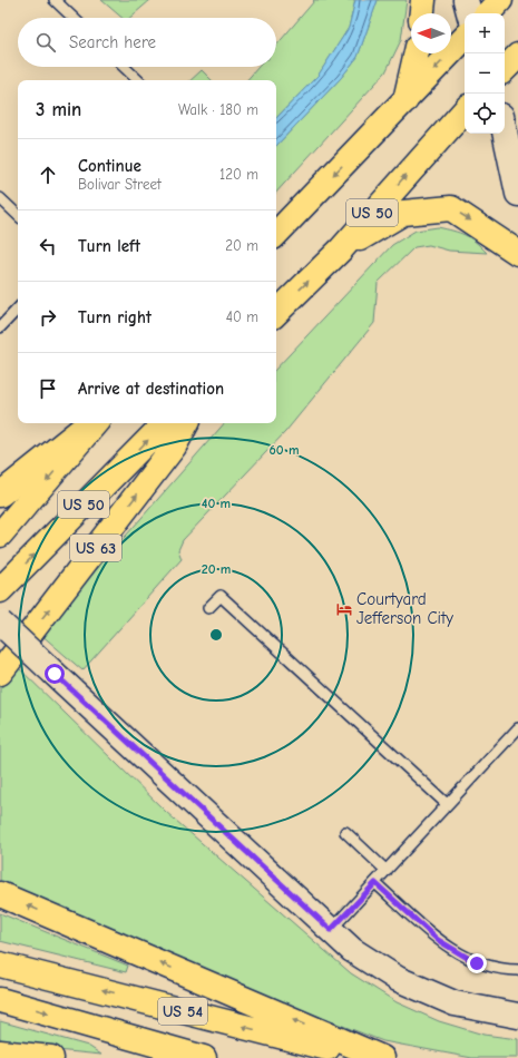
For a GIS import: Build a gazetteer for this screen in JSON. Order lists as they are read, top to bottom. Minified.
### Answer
{"streets":{"highway":["US 50","US 63","US 54"]},"places":{"hotel":["Courtyard Jefferson City"]},"north":"left","page":{"map_buttons":["+","−"],"search":"Search here","heading":["3 min","Walk · 180 m"],"list":[["Continue","Bolivar Street","120 m"],["Turn left","20 m"],["Turn right","40 m"],"Arrive at destination"]},"rings":["60 m","40 m","20 m"]}
